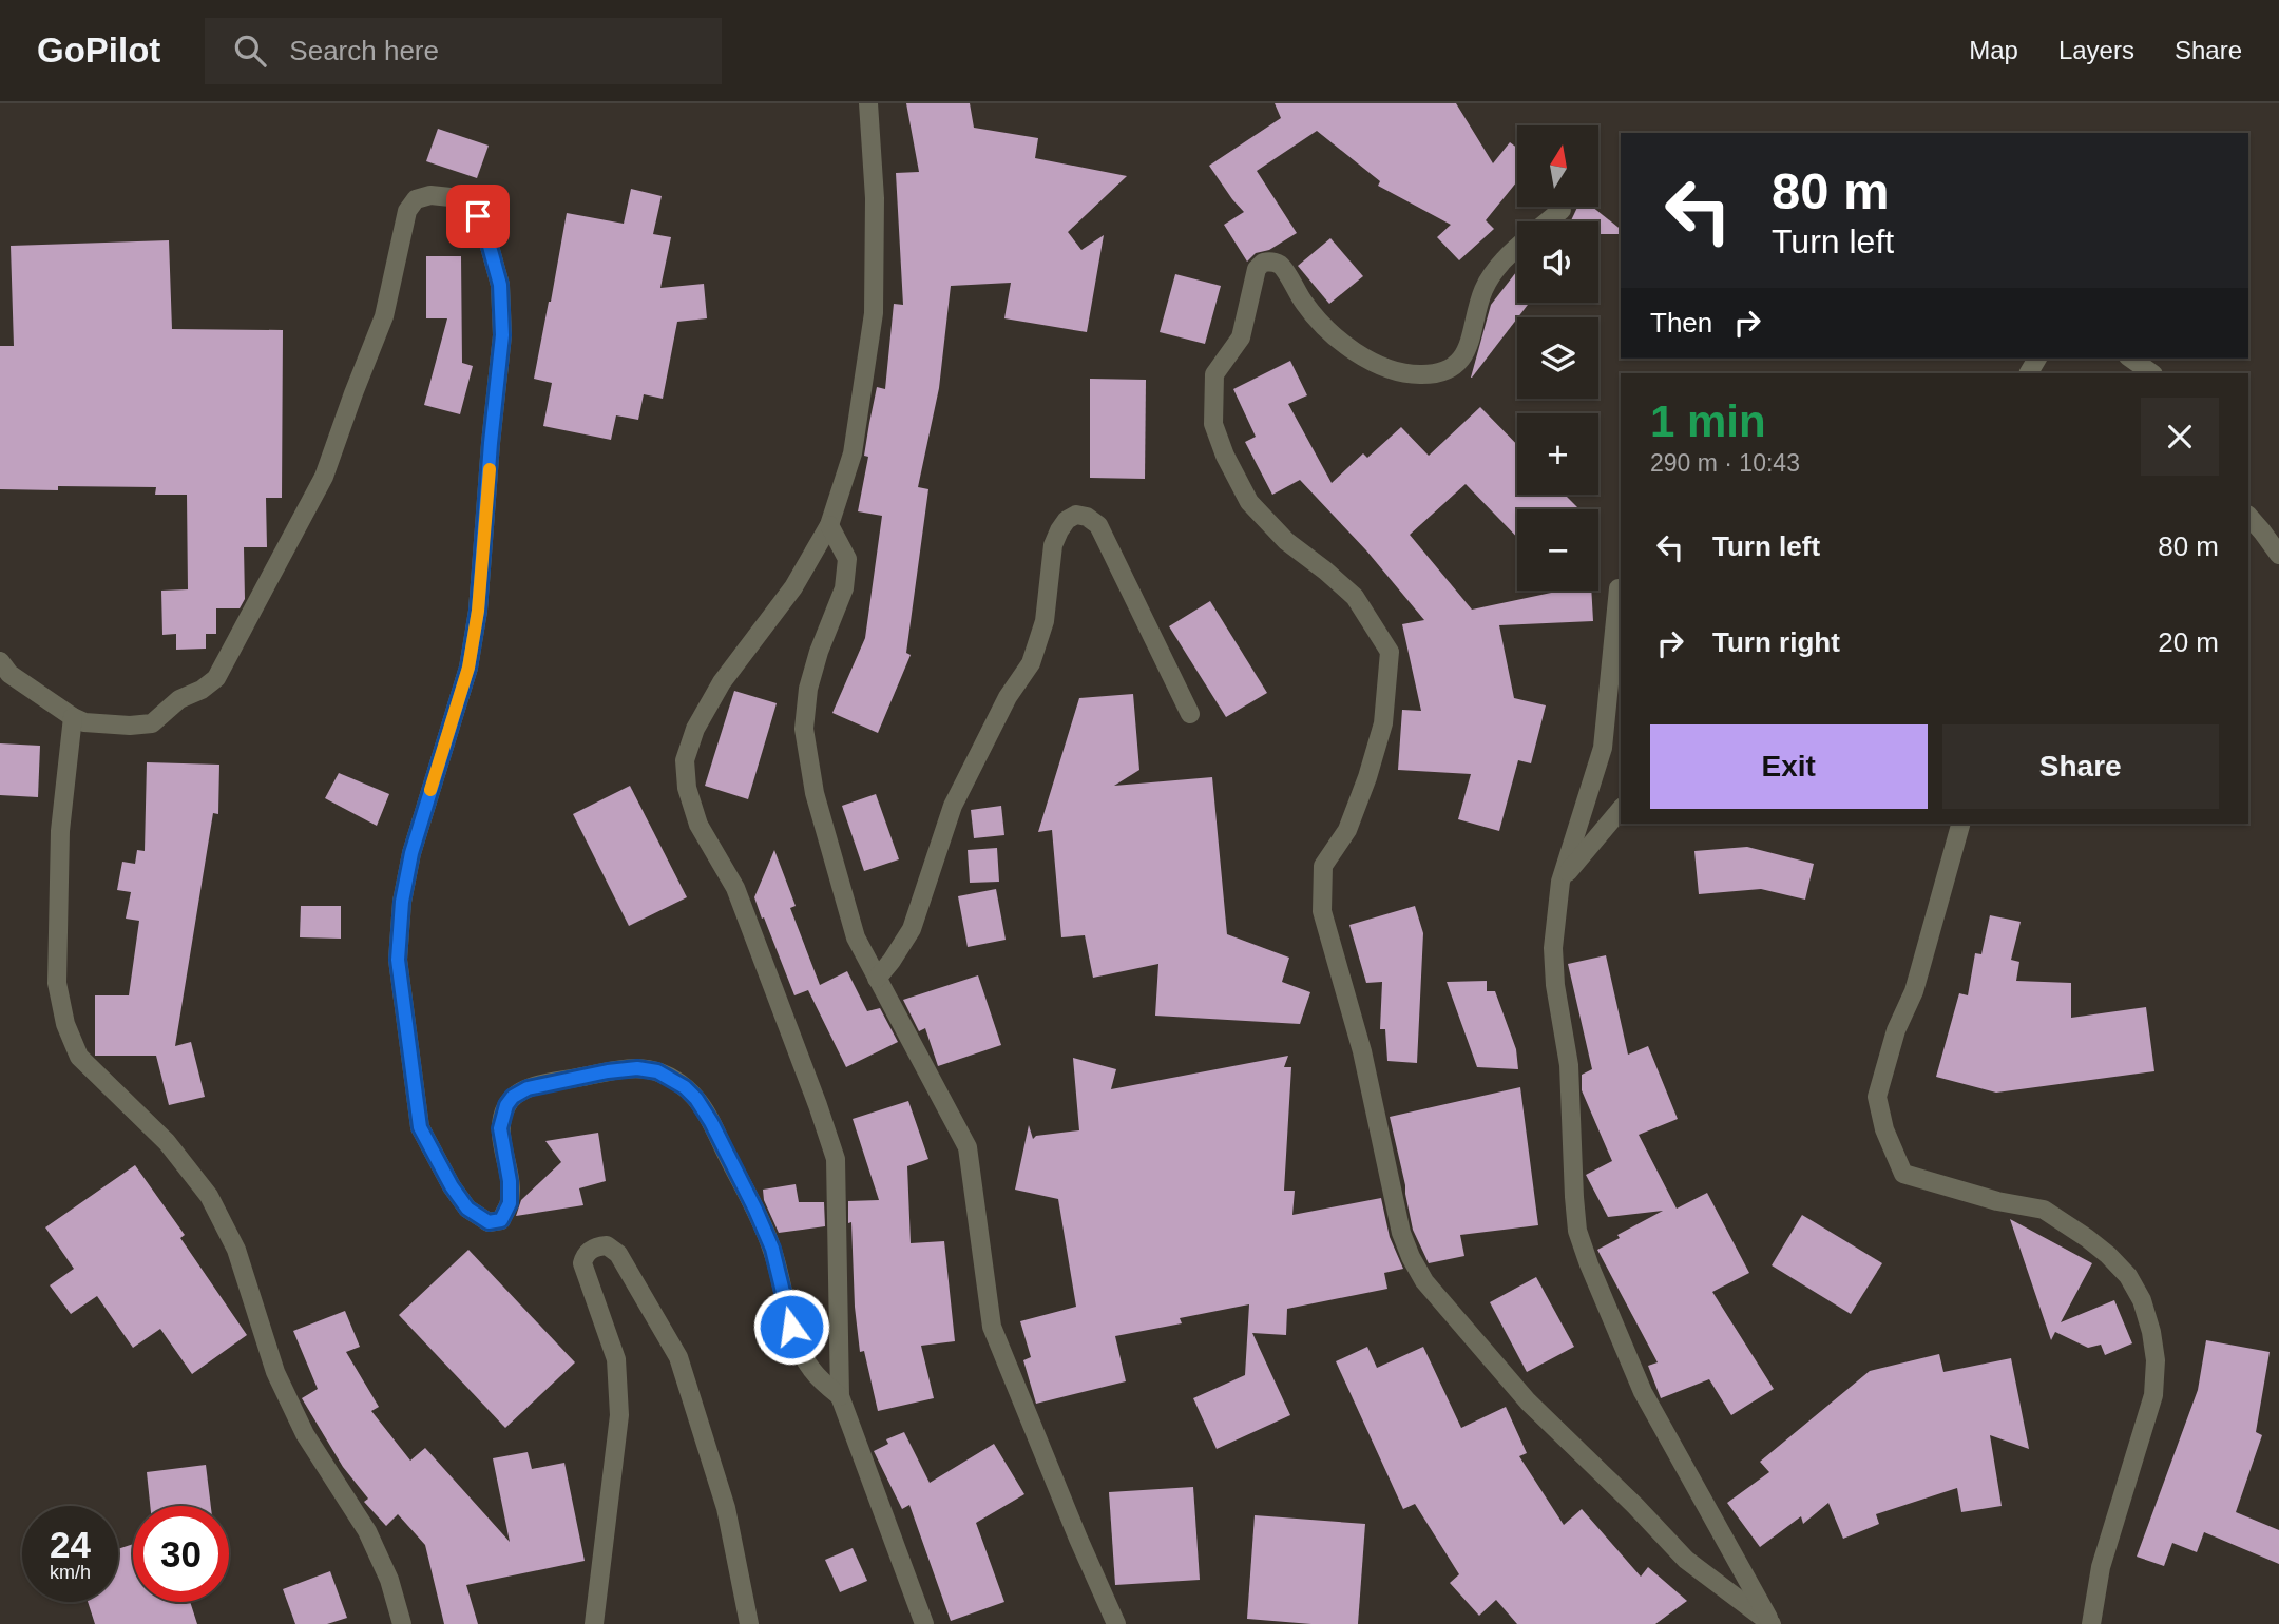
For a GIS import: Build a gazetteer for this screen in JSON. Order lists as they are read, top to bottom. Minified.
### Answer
{"north":"top","page":{"header":"GoPilot","search":"Search here","nav":["Map","Layers","Share"],"map_buttons":["+","−"],"turn":["80 m","Turn left"],"then":"Then","heading":["1 min","290 m · 10:43"],"list":[{"name":"Turn left","value":"80 m"},{"name":"Turn right","value":"20 m"}],"buttons":["Exit","Share"],"speed":"24 km/h","limit":"30"}}
